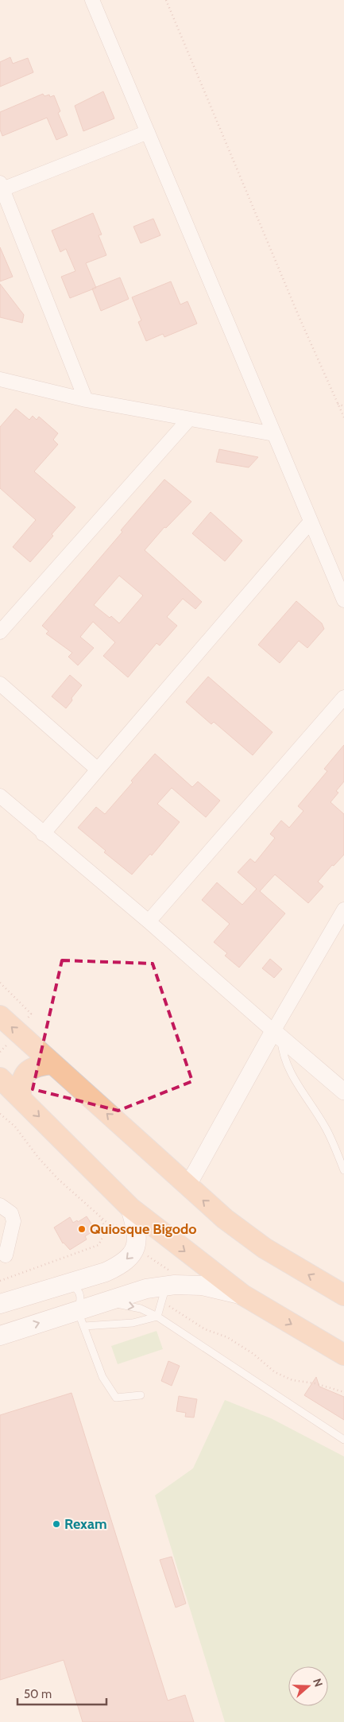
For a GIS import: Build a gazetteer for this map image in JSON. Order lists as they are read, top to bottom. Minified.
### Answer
{"places":["Quiosque Bigodo","Rexam"],"scale_bar":"50 m","north":"right"}
